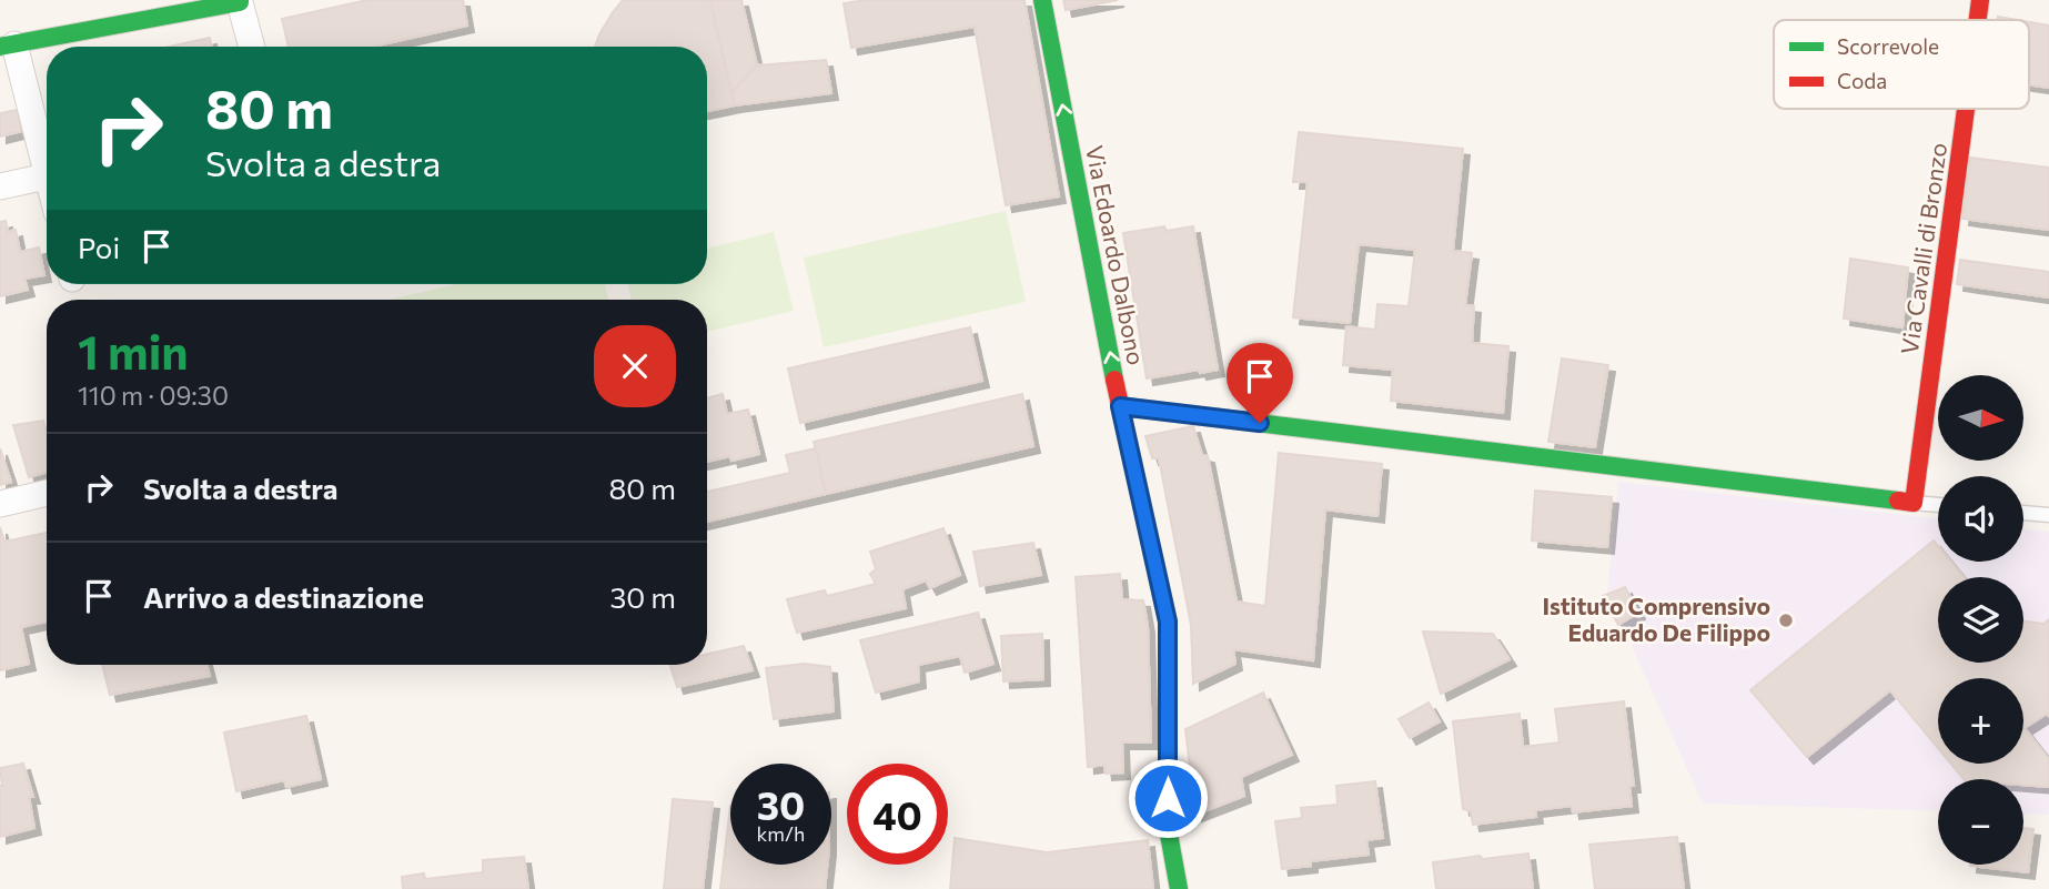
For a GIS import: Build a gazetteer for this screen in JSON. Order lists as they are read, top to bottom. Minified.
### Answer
{"streets":{"street":["Via Cavalli di Bronzo","Via Edoardo Dalbono"]},"one_way":["Via Edoardo Dalbono"],"places":["Istituto Comprensivo Eduardo De Filippo"],"legend":["Scorrevole","Coda"],"north":"right","page":{"turn":["80 m","Svolta a destra"],"then":"Poi","heading":["1 min","110 m · 09:30"],"map_buttons":["+","−"],"list":[{"name":"Svolta a destra","value":"80 m"},{"name":"Arrivo a destinazione","value":"30 m"}],"speed":"30 km/h","limit":"40"}}
